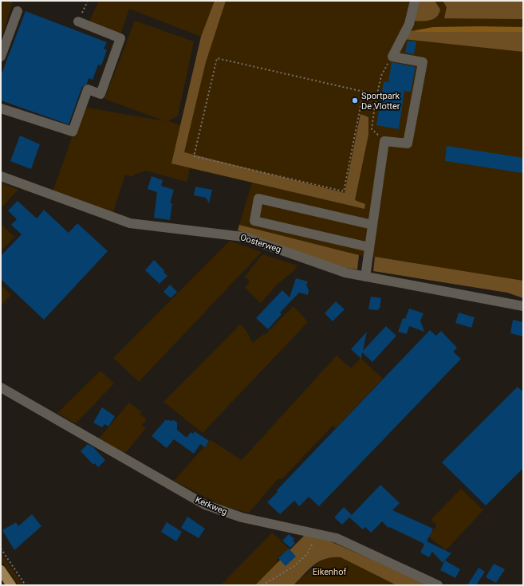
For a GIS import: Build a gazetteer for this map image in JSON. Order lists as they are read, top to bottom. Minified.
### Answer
{"streets":{"street":["Oosterweg","Kerkweg"]},"parks":["Eikenhof"],"places":["Sportpark De Vlotter"]}
